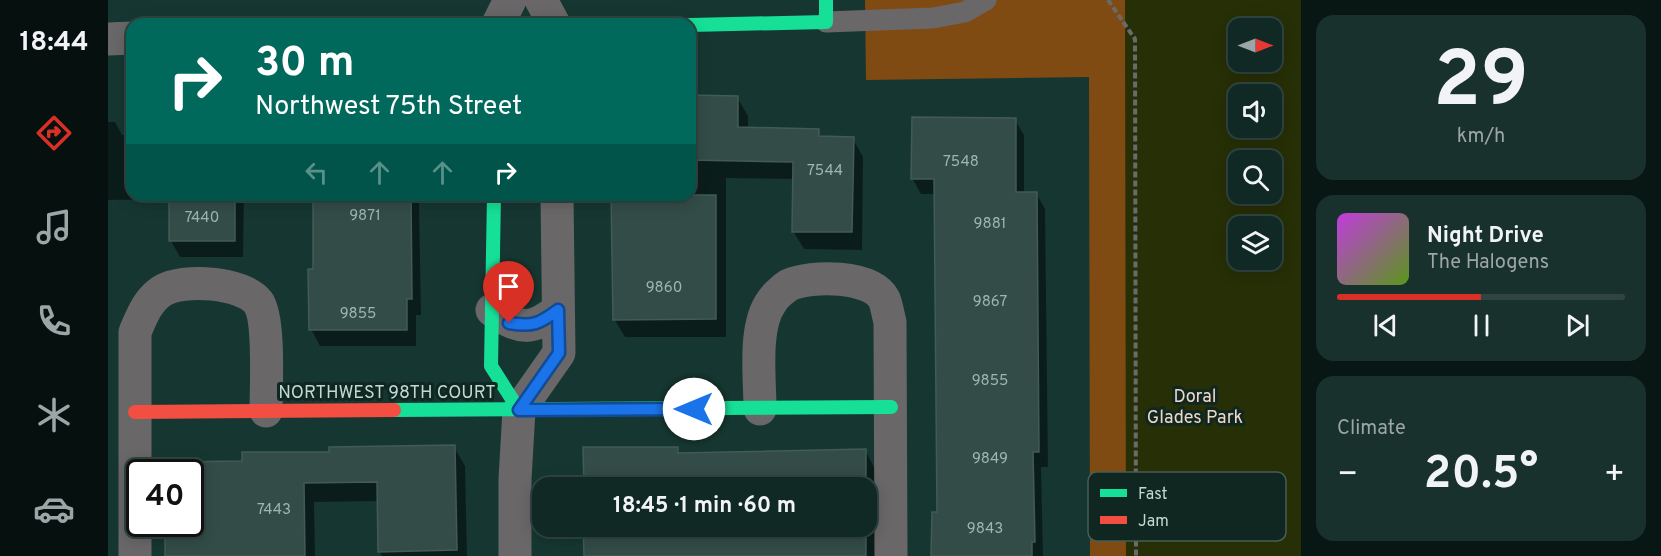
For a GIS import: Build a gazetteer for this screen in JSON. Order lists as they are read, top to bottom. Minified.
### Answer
{"streets":{"street":["NORTHWEST 98TH COURT"]},"parks":["Doral Glades Park"],"house_numbers":["7548","7544","9871","7440","9881","9860","9867","9855","9855","9849","7443","9843"],"legend":["Fast","Jam"],"north":"right","page":{"tabs":"18:44","tile":[["29","km/h"],"Climate"],"turn":["30 m","Northwest 75th Street"],"song":["Night Drive","The Halogens"],"heat":["−","20.5°","+"],"limit":"40","trip":"18:45 · 1 min · 60 m"}}
